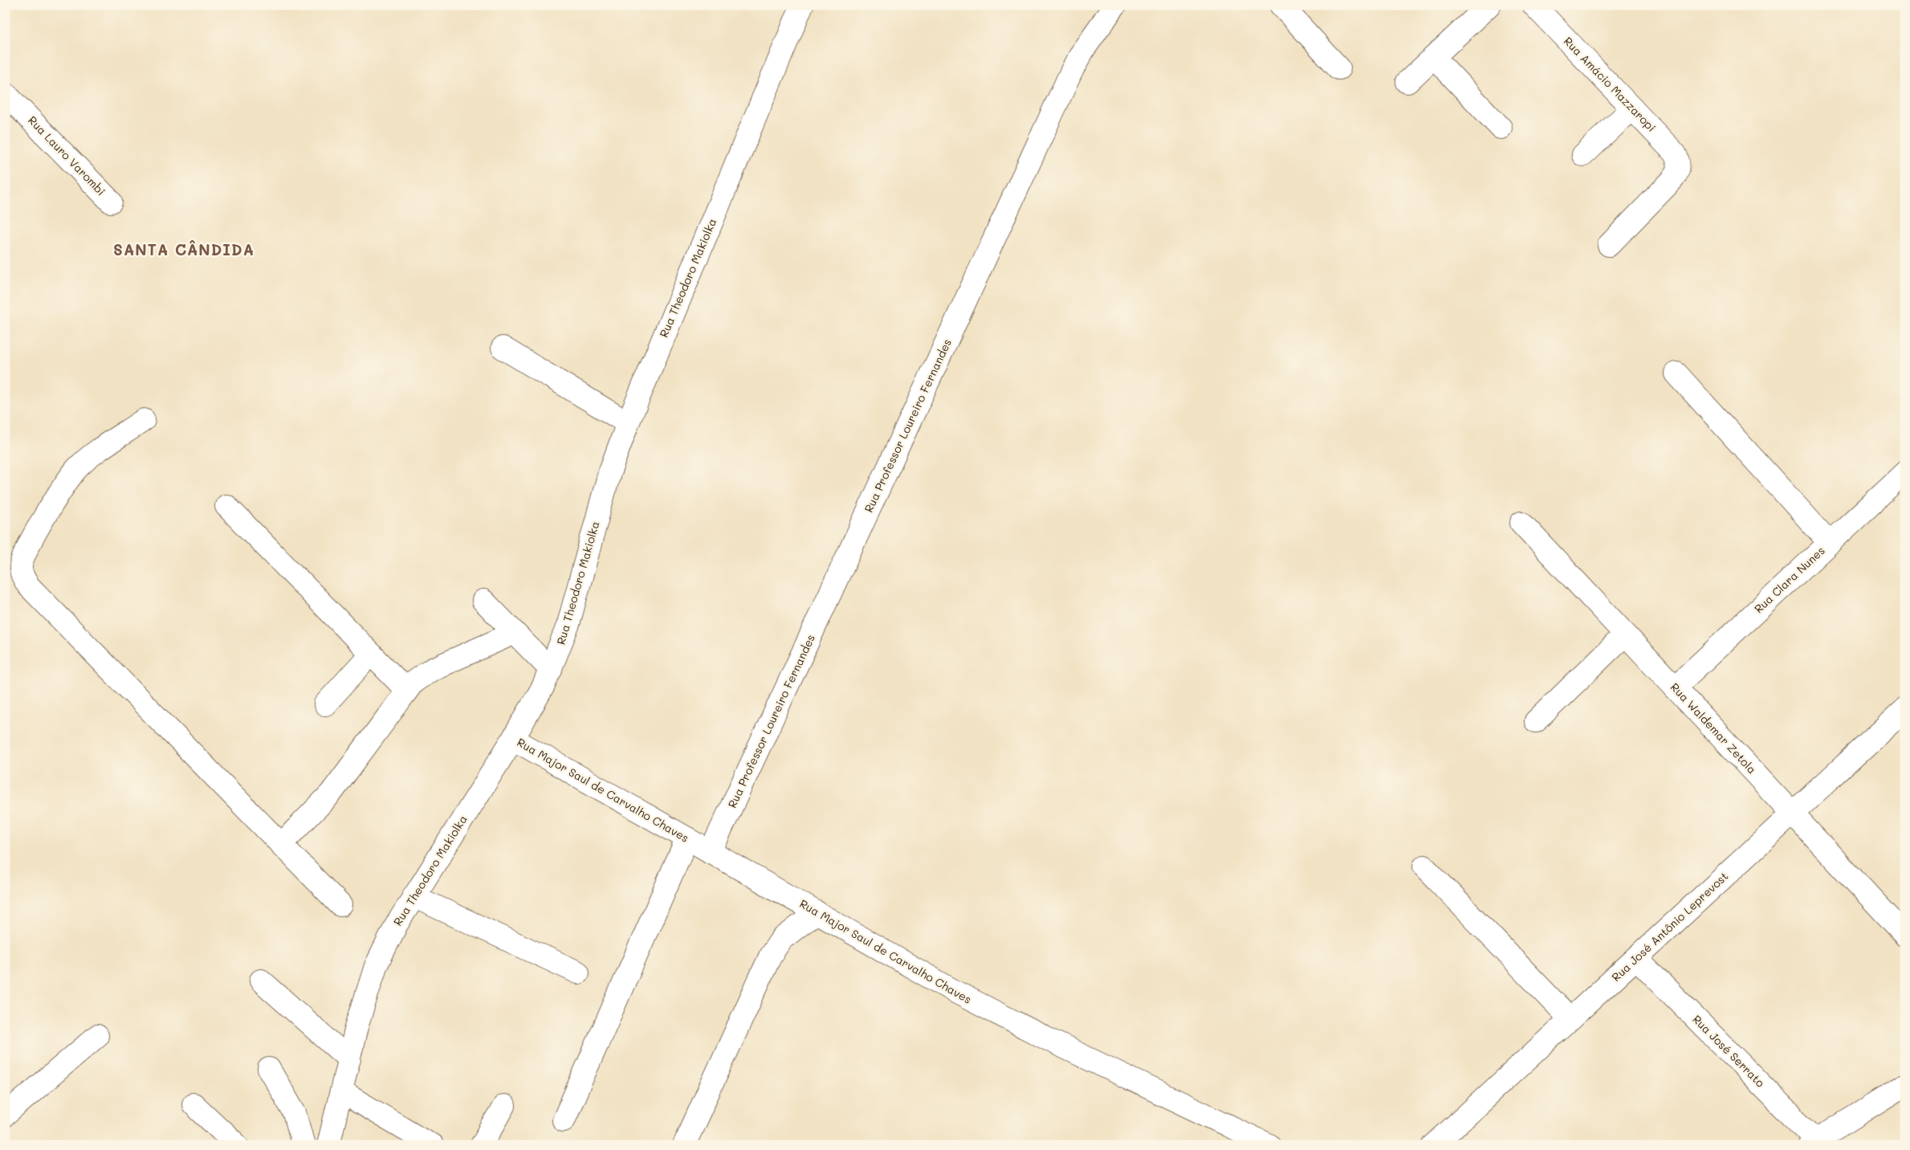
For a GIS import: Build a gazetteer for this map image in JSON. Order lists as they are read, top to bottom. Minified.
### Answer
{"streets":{"street":["Rua Amácio Mazzaropi","Rua Lauro Varombi","Rua Theodoro Makiolka","Rua Professor Loureiro Fernandes","Rua Clara Nunes","Rua Waldemar Zetola","Rua Major Saul de Carvalho Chaves","Rua José Antônio Leprevost","Rua José Serrato"]},"crossings":[["Rua Theodoro Makiolka","Rua Major Saul de Carvalho Chaves"],["Rua Professor Loureiro Fernandes","Rua Major Saul de Carvalho Chaves"],["Rua Clara Nunes","Rua Waldemar Zetola"],["Rua Waldemar Zetola","Rua José Antônio Leprevost"],["Rua José Antônio Leprevost","Rua José Serrato"]],"districts":["SANTA CÂNDIDA"]}
